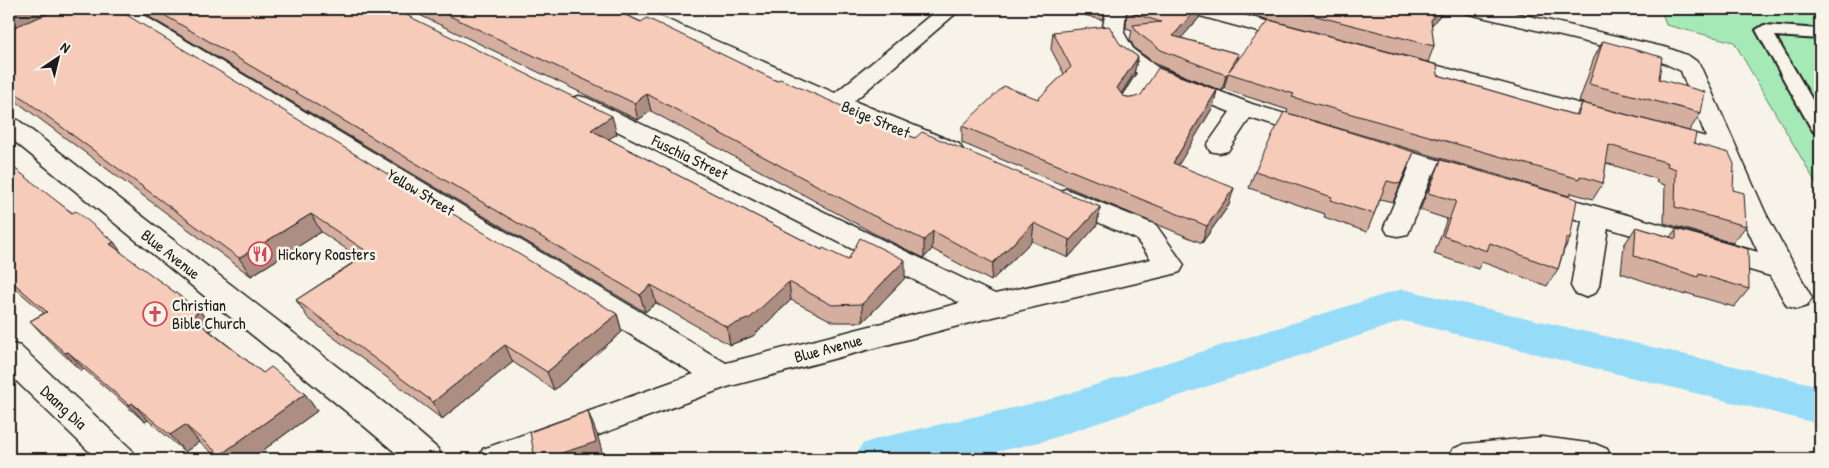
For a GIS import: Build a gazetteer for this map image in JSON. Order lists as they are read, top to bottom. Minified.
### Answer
{"streets":{"street":["Beige Street","Fuschia Street","Yellow Street","Blue Avenue","Daang Dia"]},"crossings":[["Fuschia Street","Blue Avenue"],["Yellow Street","Blue Avenue"]],"places":{"restaurant":["Hickory Roasters"],"church":["Christian Bible Church"]},"north":"top right"}
